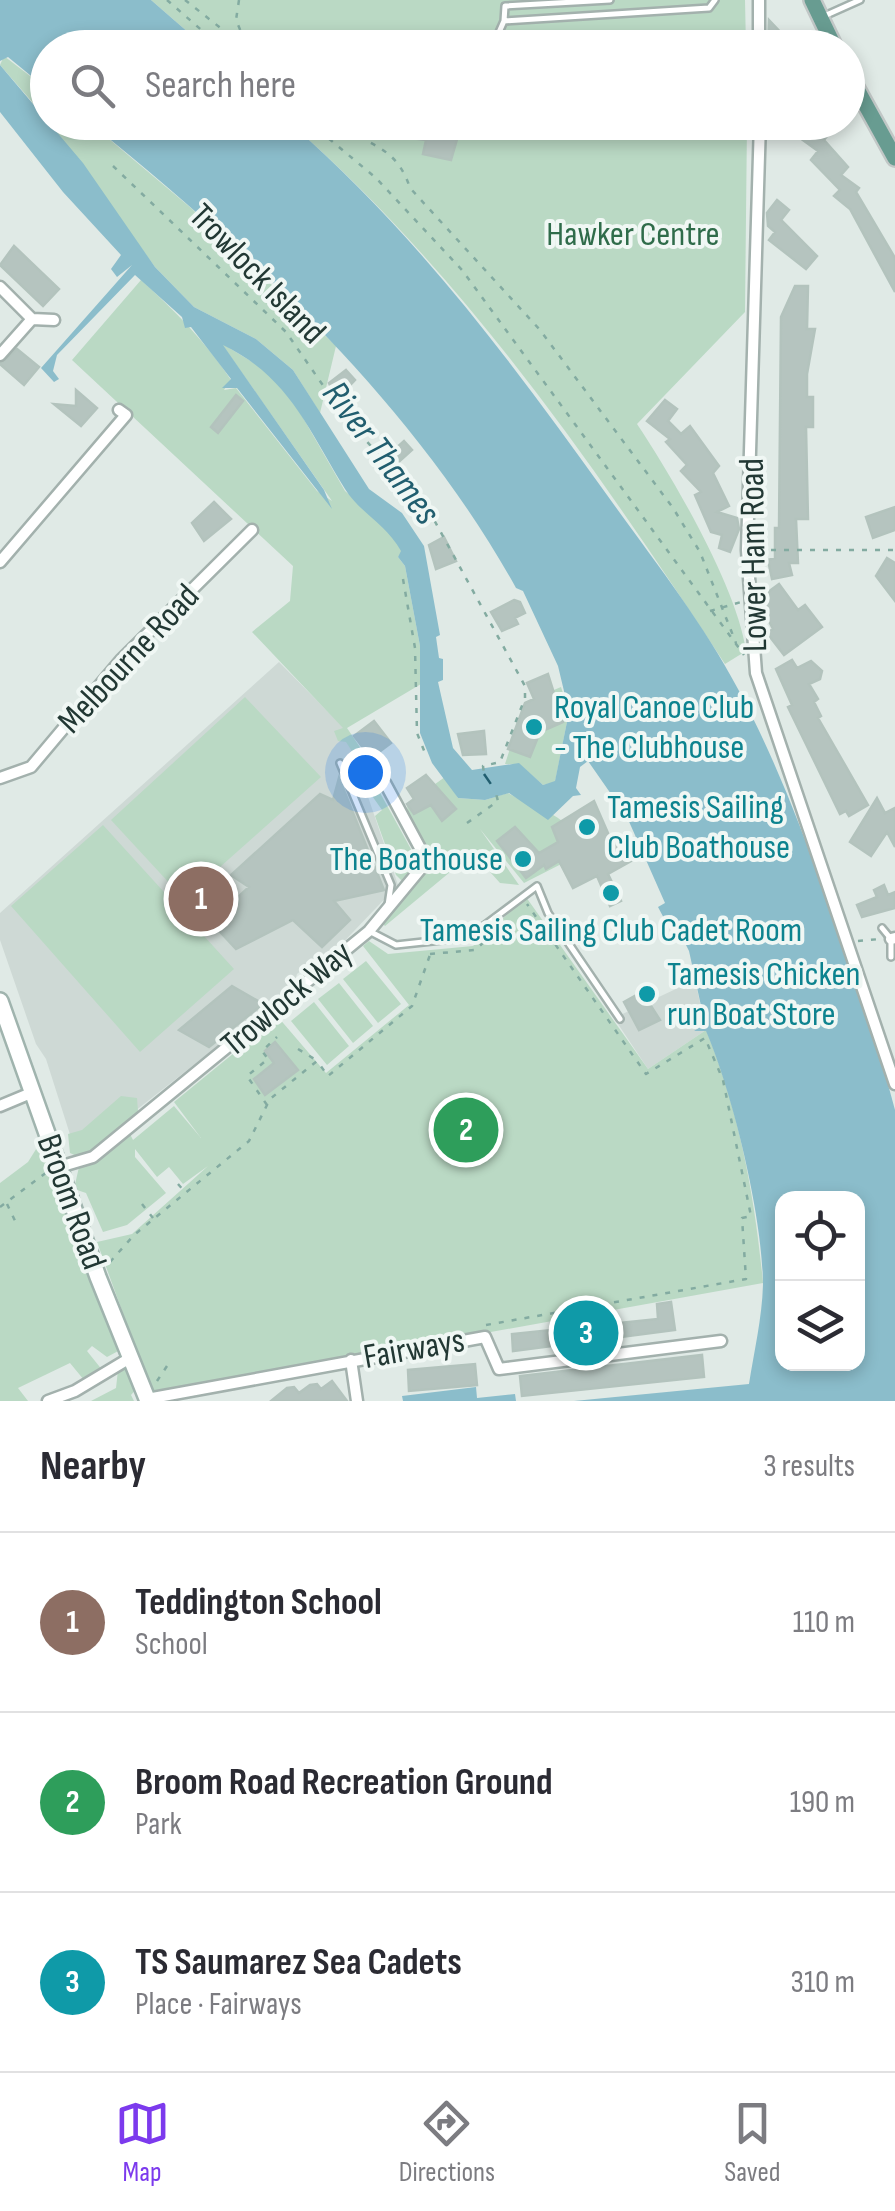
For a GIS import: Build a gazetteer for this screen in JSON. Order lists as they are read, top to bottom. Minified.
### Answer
{"streets":{"street":["Lower Ham Road","Melbourne Road","Trowlock Way","Broom Road","Fairways"],"path":["Trowlock Island"]},"crossings":[["Trowlock Way","Broom Road"],["Broom Road","Fairways"]],"water":["River Thames"],"parks":["Hawker Centre"],"places":["Royal Canoe Club - The Clubhouse","Tamesis Sailing Club Boathouse","The Boathouse","Tamesis Sailing Club Cadet Room","Tamesis Chicken run Boat Store"],"page":{"search":"Search here","pins":["1","2","3"],"heading":["Nearby","3 results"],"list":[{"mark":"1","name":"Teddington School","note":"School","value":"110 m"},{"mark":"2","name":"Broom Road Recreation Ground","note":"Park","value":"190 m"},{"mark":"3","name":"TS Saumarez Sea Cadets","note":"Place · Fairways","value":"310 m"}],"nav":["Map","Directions","Saved"]}}
